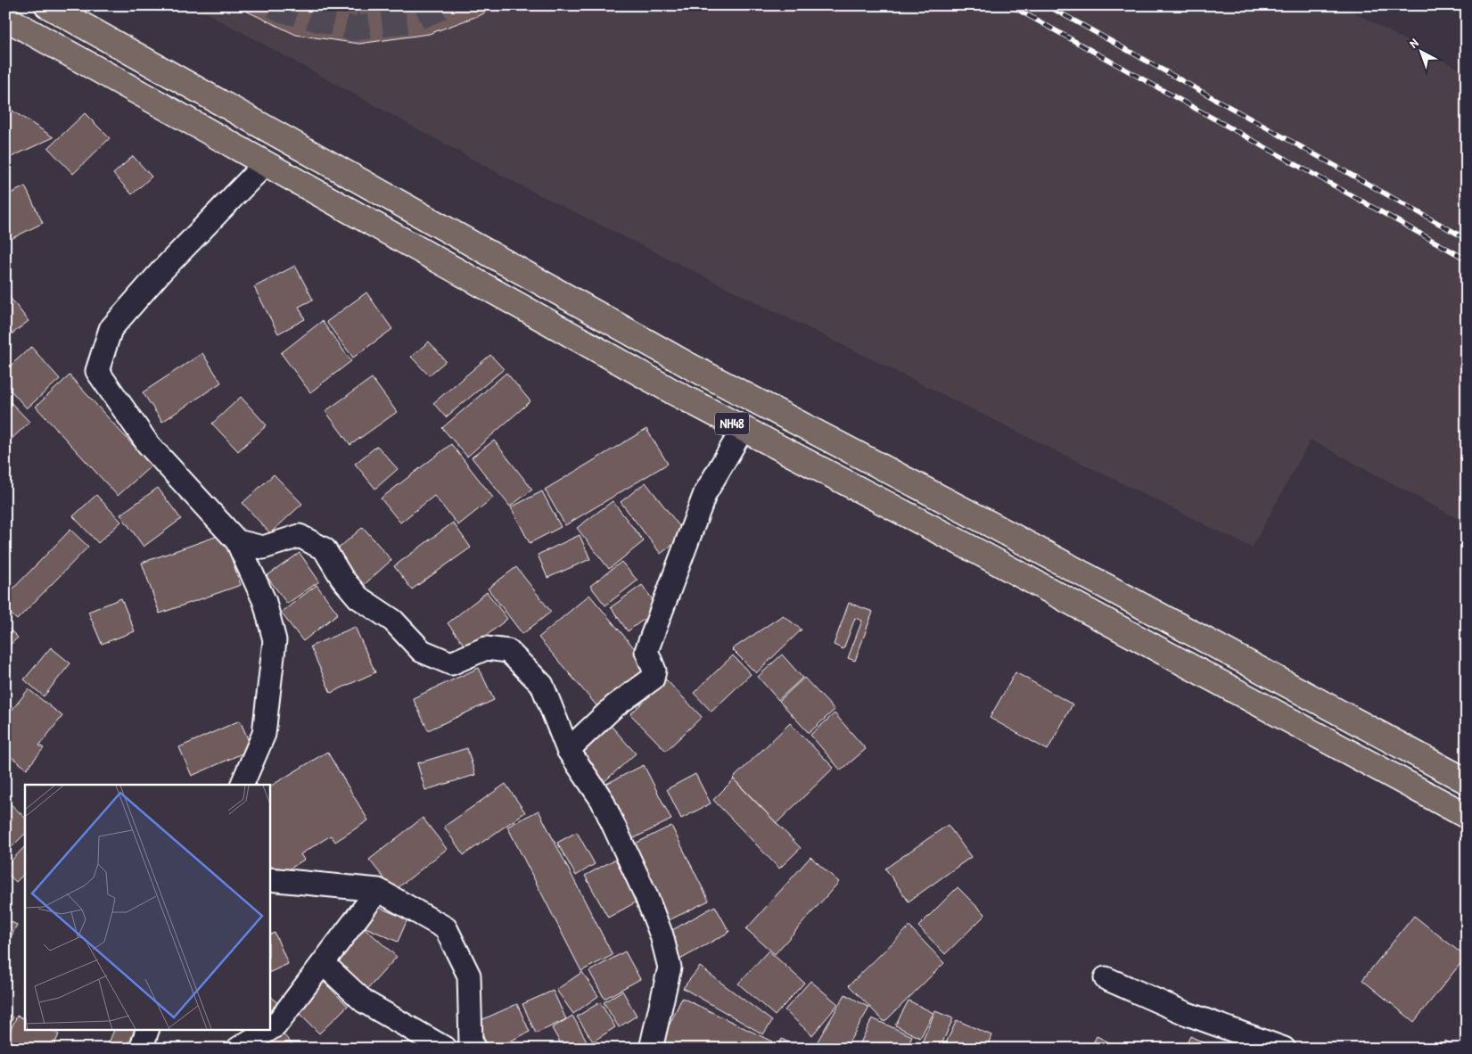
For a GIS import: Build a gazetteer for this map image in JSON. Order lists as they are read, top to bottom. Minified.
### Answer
{"streets":{"highway":["NH48"]},"north":"top left"}
